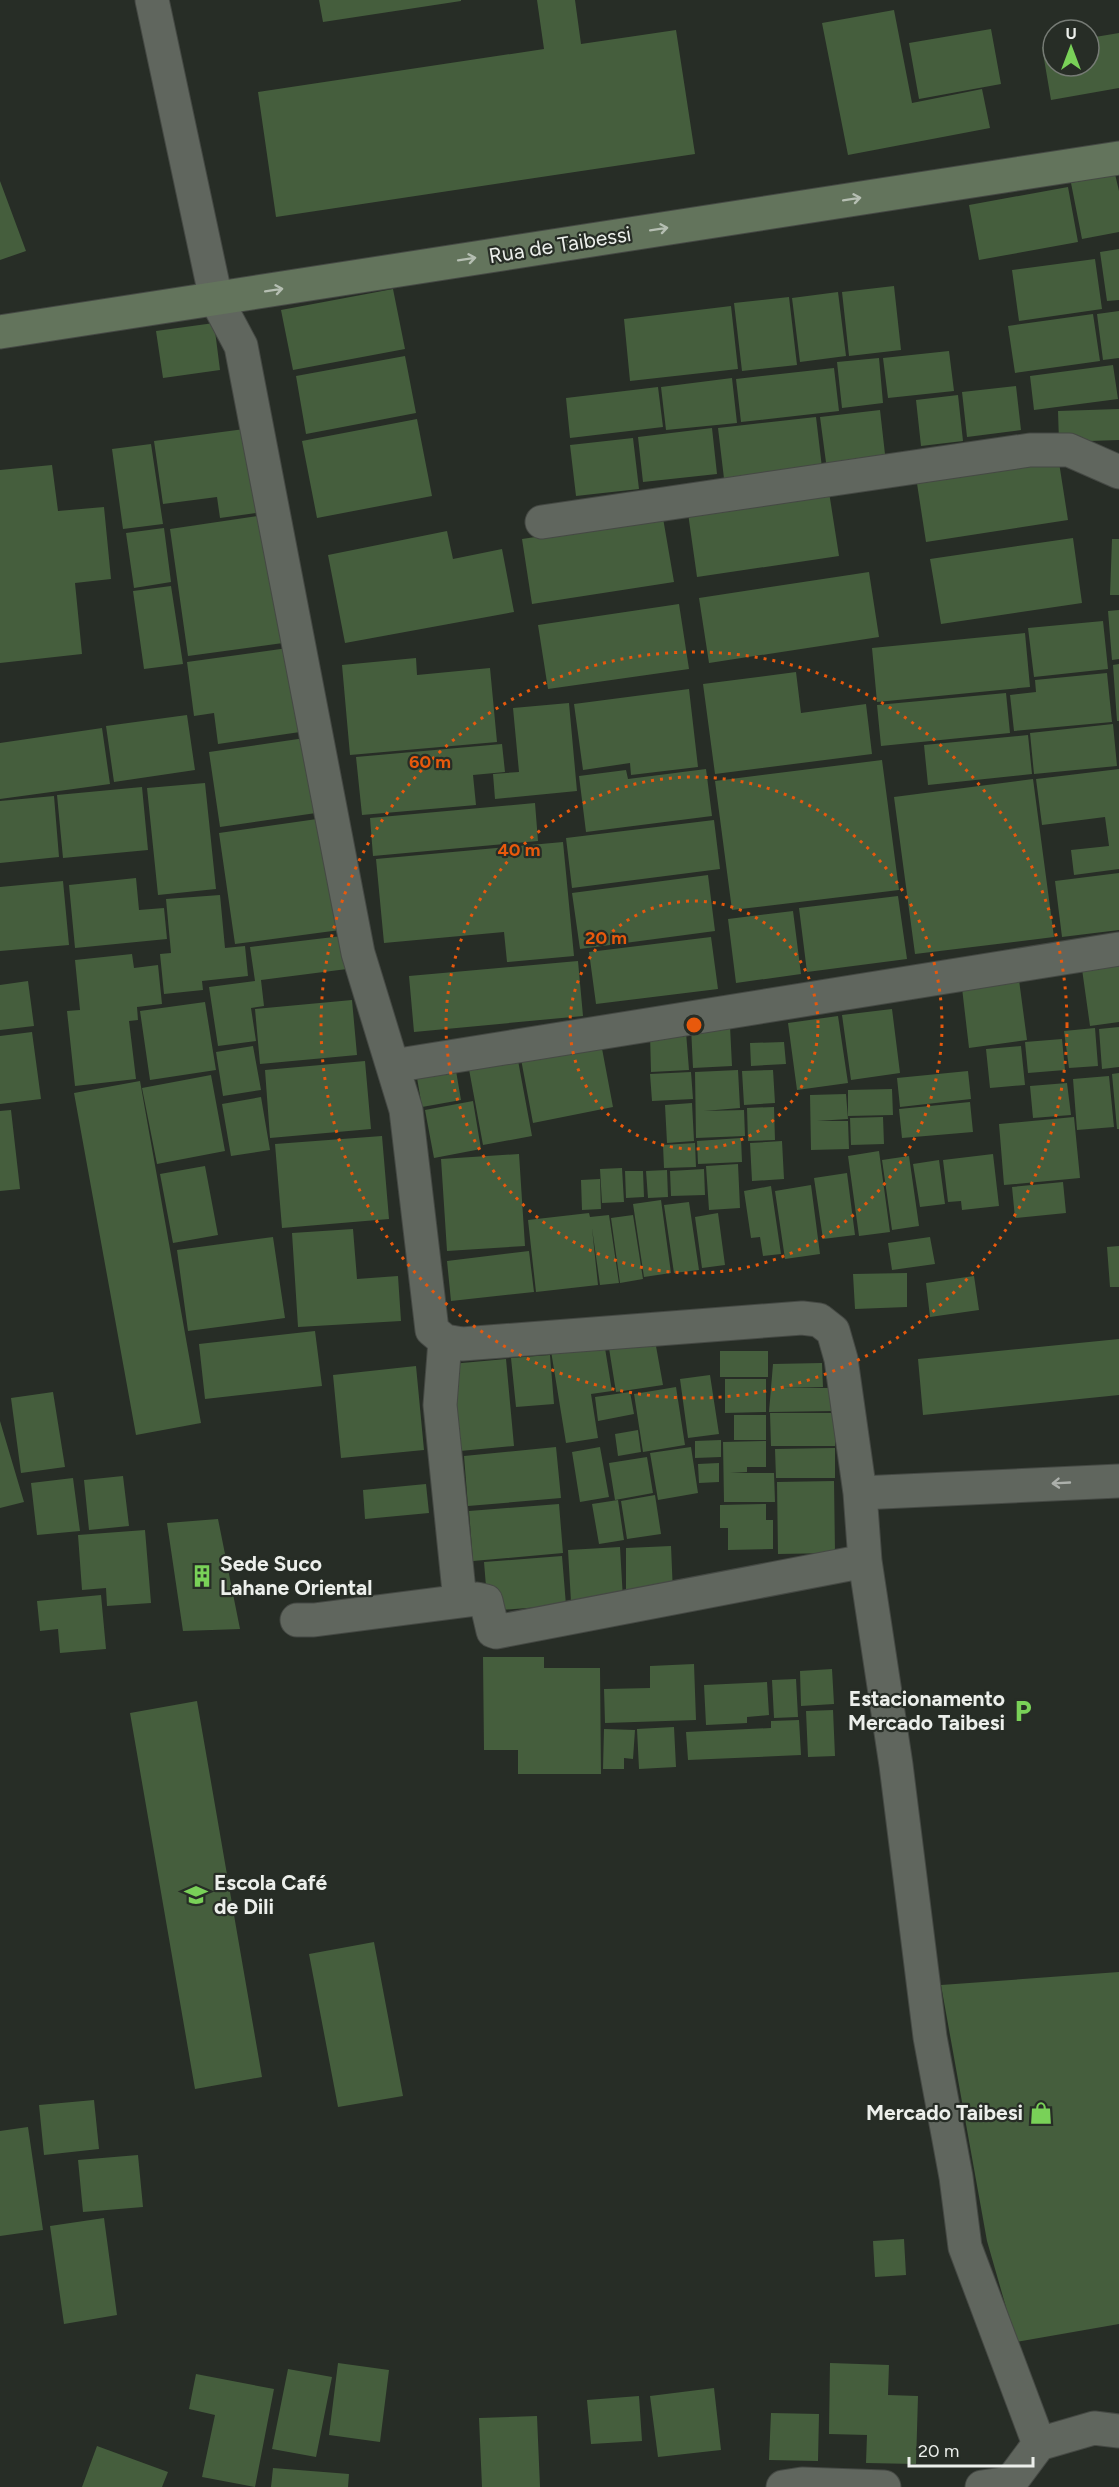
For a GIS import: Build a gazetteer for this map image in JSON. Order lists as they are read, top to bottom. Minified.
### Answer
{"streets":{"street":["Rua de Taibessi"]},"places":{"building":["Sede Suco Lahane Oriental"],"parking":["Estacionamento Mercado Taibesi"],"school or university":["Escola Café de Dili"],"shop":["Mercado Taibesi"]},"scale_bar":"20 m","north":"top","rings":["60 m","40 m","20 m"]}
